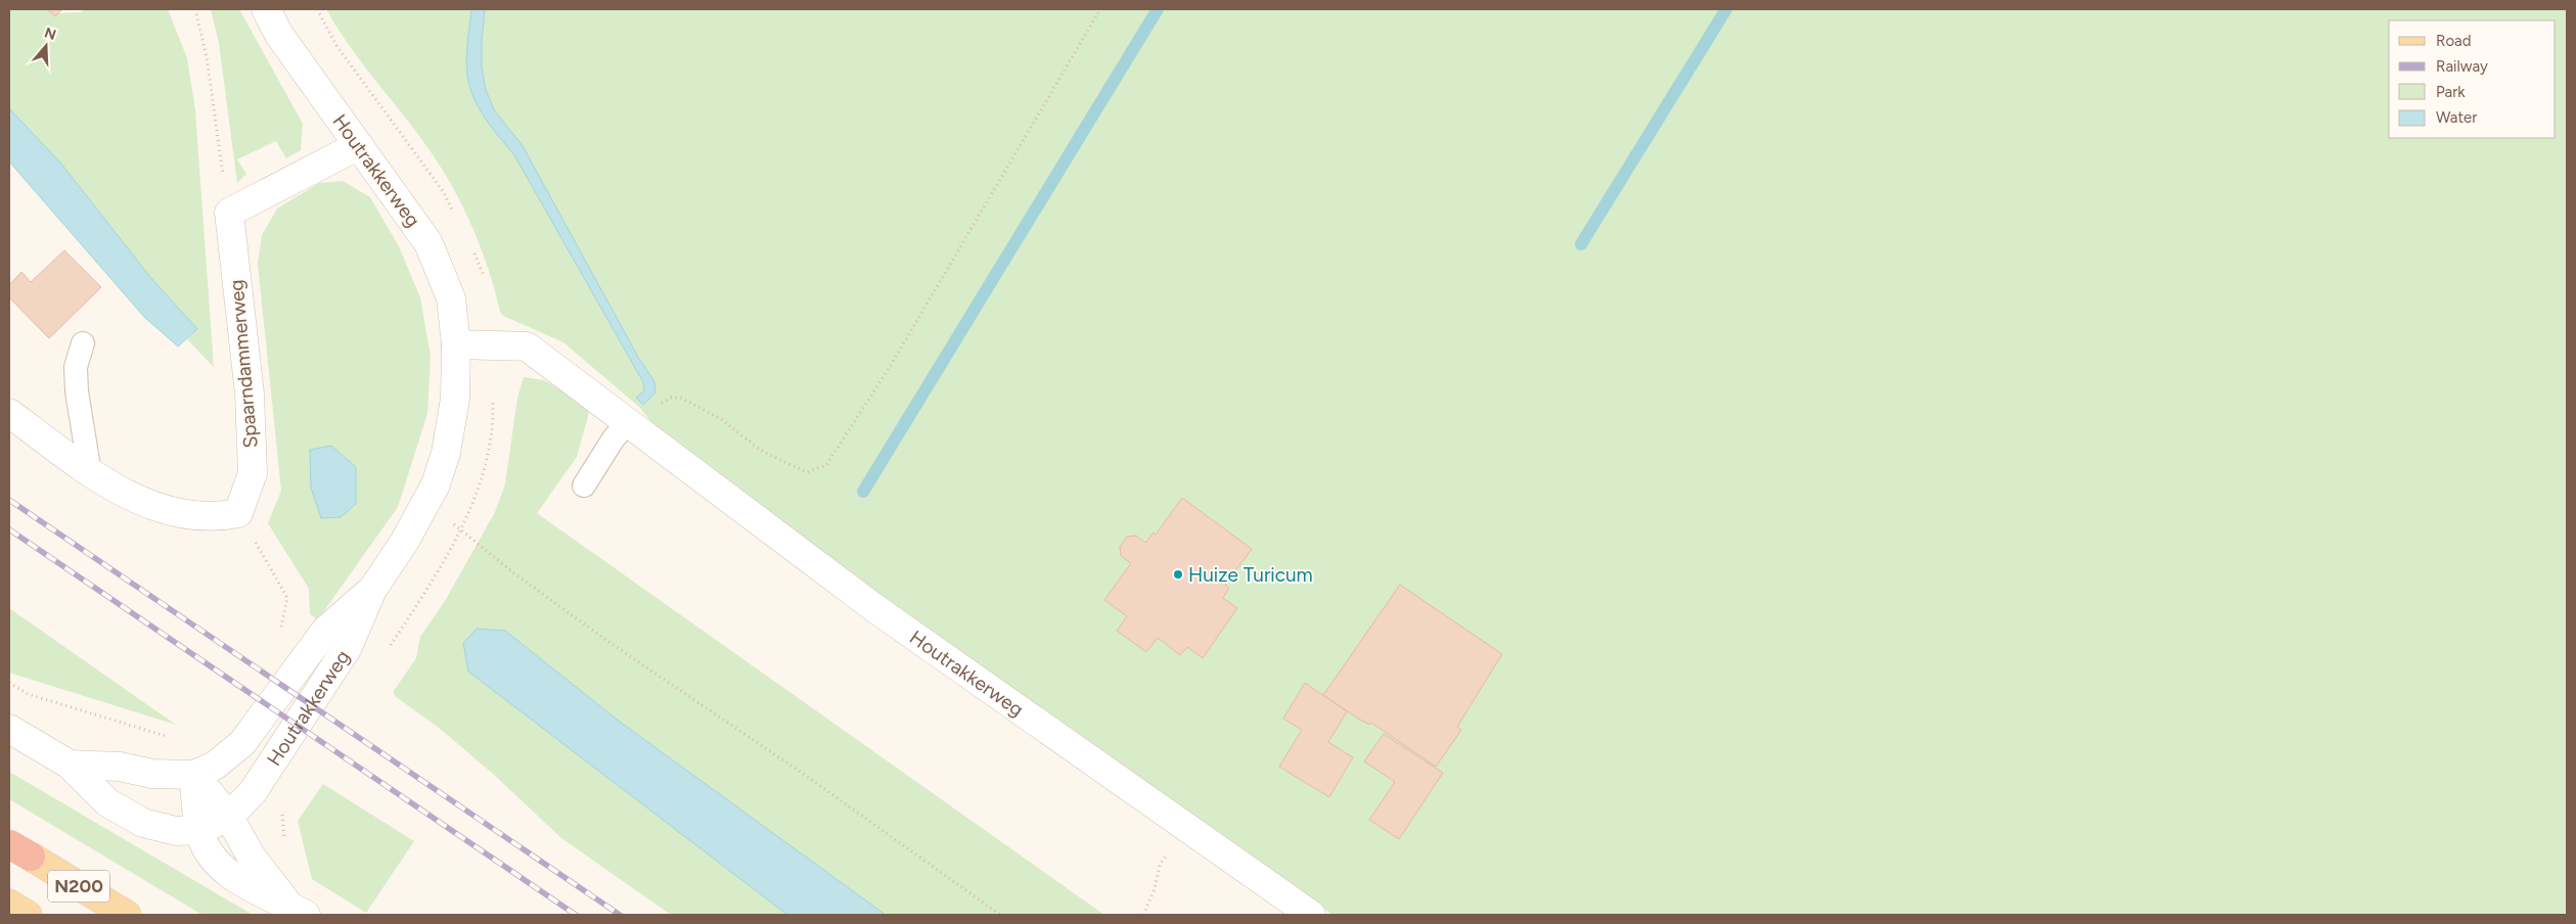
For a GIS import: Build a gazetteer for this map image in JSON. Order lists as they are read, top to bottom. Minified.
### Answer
{"streets":{"main road":["N200"],"street":["Houtrakkerweg","Spaarndammerweg"]},"places":["Huize Turicum"],"legend":["Road","Railway","Park","Water"],"north":"top"}
